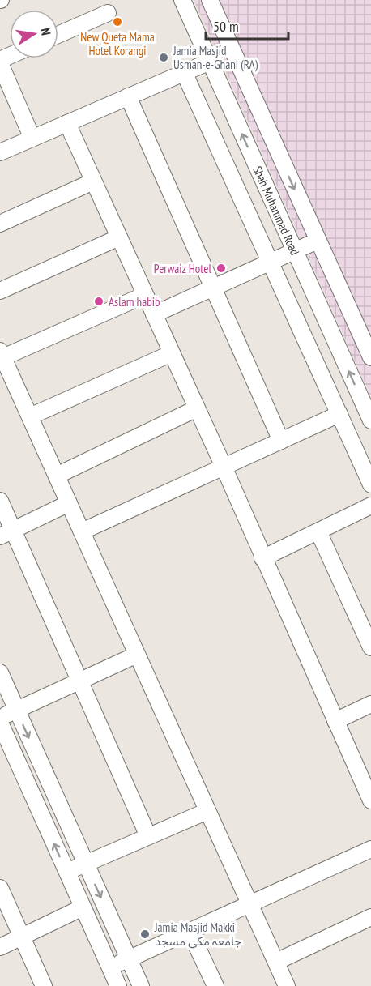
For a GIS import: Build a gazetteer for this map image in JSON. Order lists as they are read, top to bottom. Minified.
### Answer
{"streets":{"street":["Shah Muhammad Road"]},"places":["New Queta Mama Hotel Korangi","Jamia Masjid Usman-e-Ghani (RA)","Perwaiz Hotel","Aslam habib","Jamia Masjid Makki جامعہ مکی مسجد"],"scale_bar":"50 m","north":"right"}
